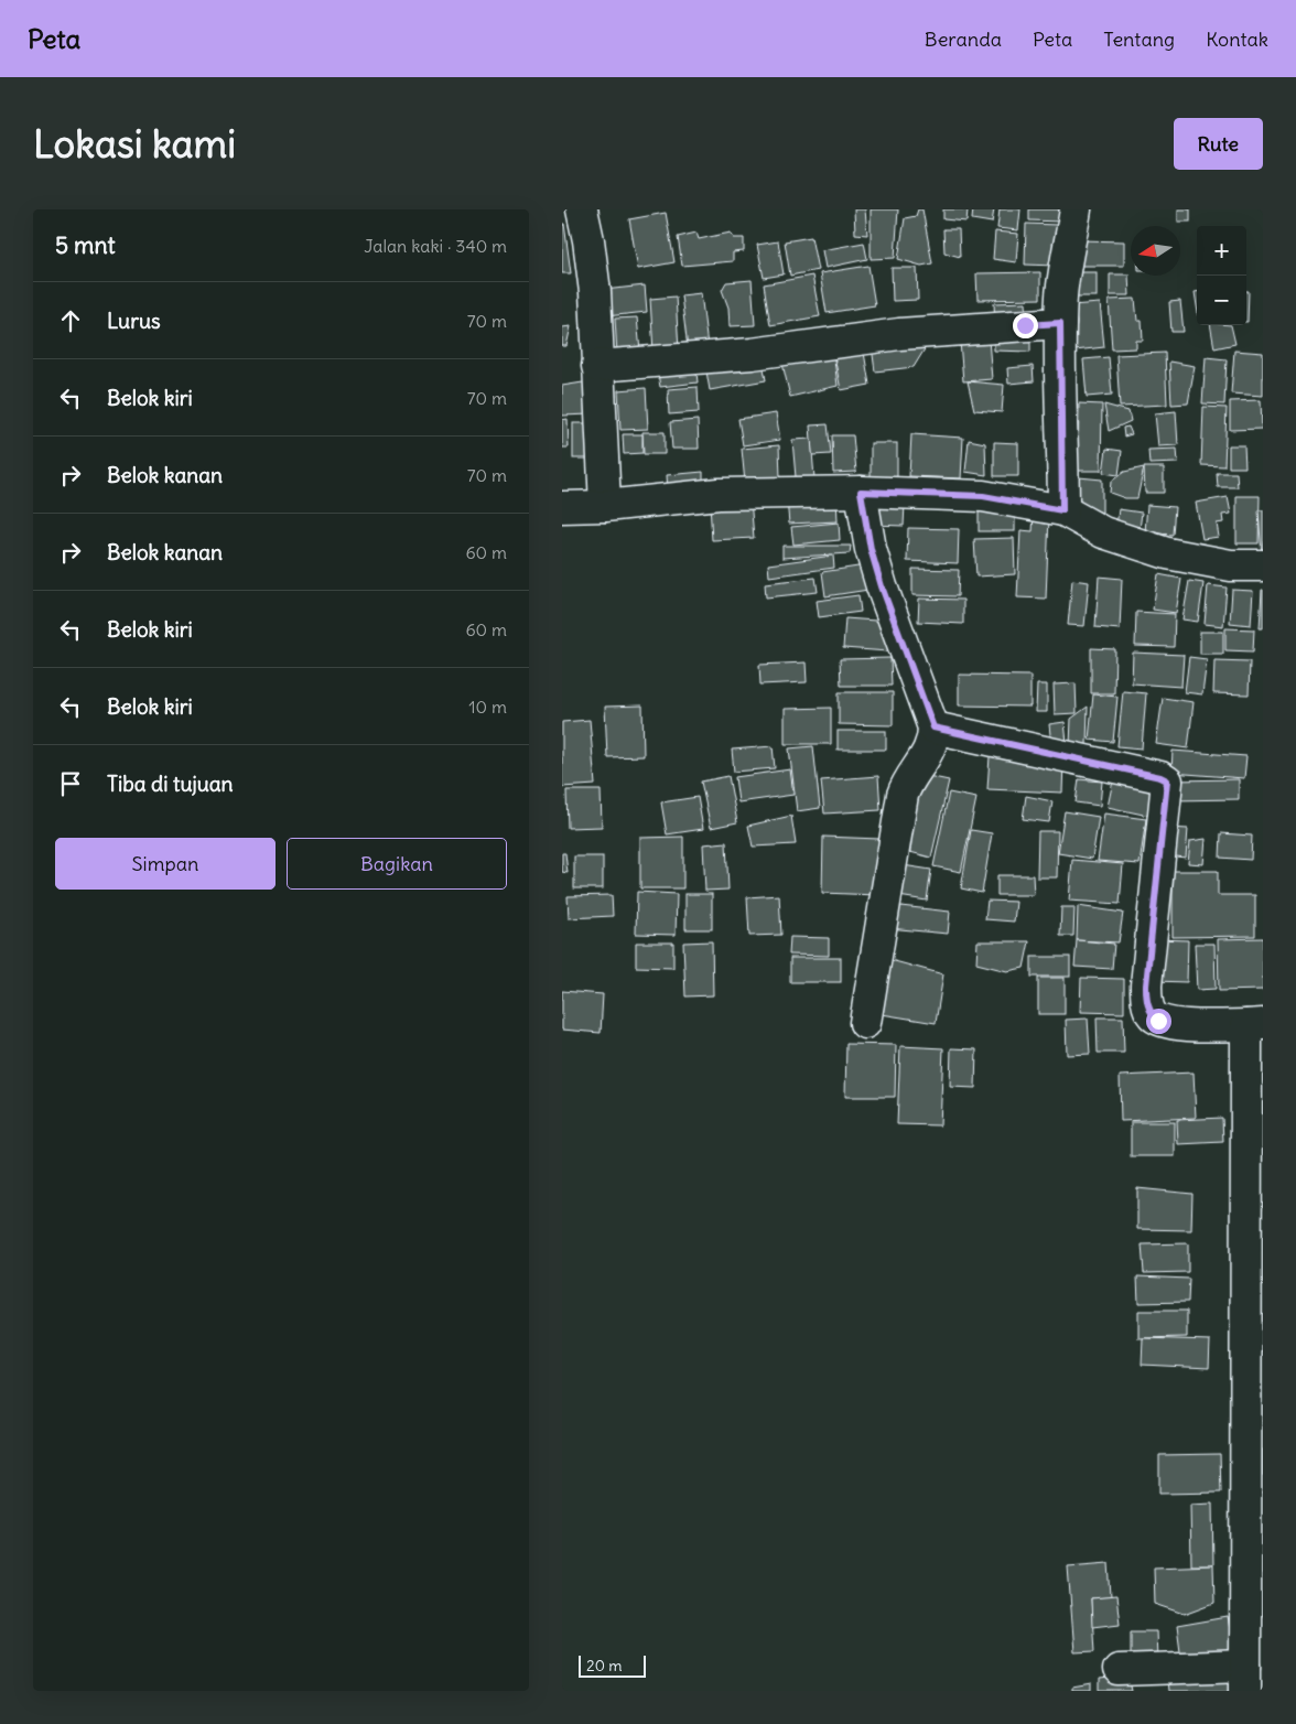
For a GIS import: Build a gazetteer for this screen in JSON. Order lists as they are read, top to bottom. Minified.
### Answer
{"scale_bar":"20 m","north":"left","page":{"header":"Peta","nav":["Beranda","Peta","Tentang","Kontak"],"buttons":["Rute",["Simpan","Bagikan"]],"title":"Lokasi kami","heading":["5 mnt","Jalan kaki · 340 m"],"map_buttons":["+","−"],"list":[["Lurus","70 m"],["Belok kiri","70 m"],["Belok kanan","70 m"],["Belok kanan","60 m"],["Belok kiri","60 m"],["Belok kiri","10 m"],"Tiba di tujuan"],"scale":"20 m"}}
